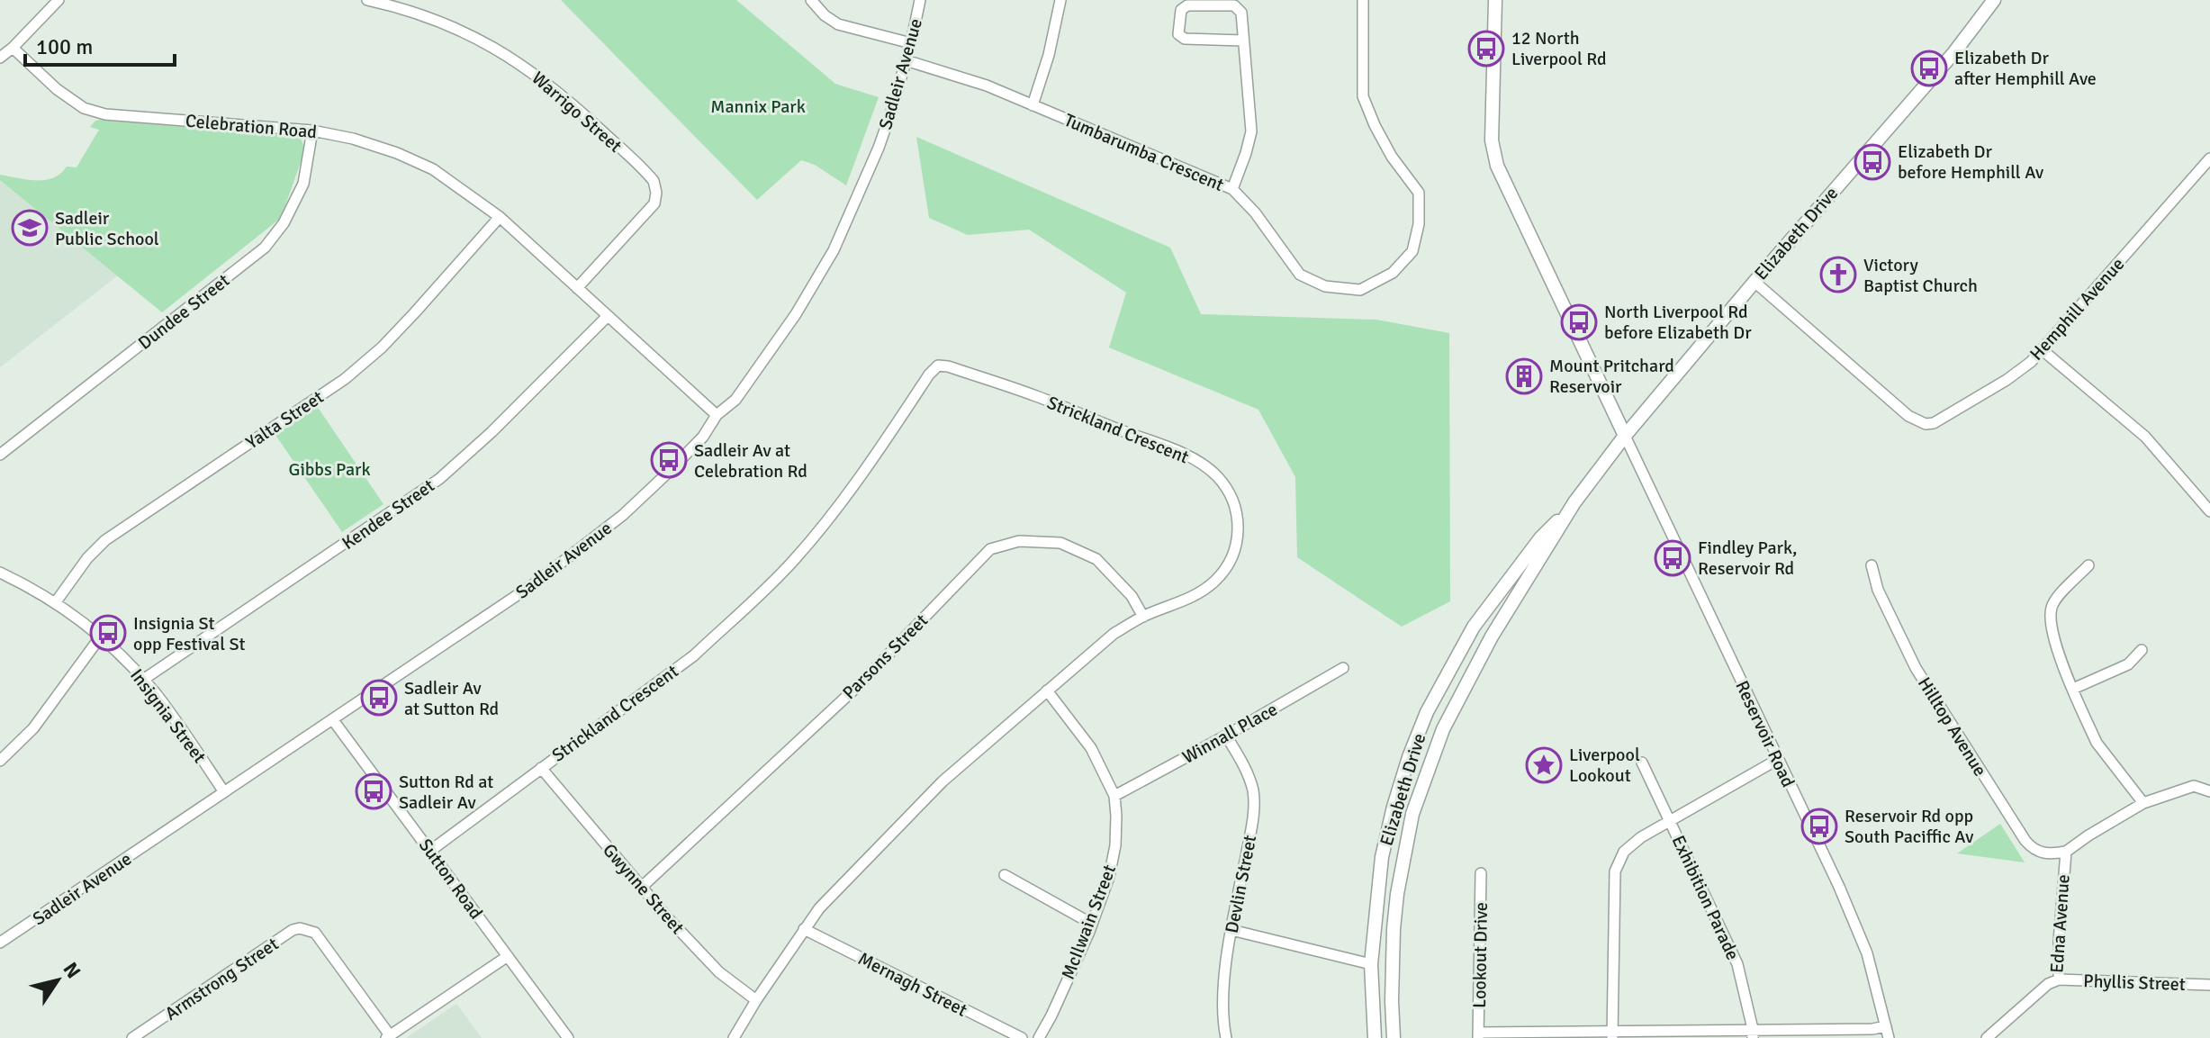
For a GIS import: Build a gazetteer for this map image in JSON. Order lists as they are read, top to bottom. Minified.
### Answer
{"streets":{"main road":["Elizabeth Drive"],"street":["Sadleir Avenue","Warrigo Street","Celebration Road","Tumbarumba Crescent","Hemphill Avenue","Dundee Street","Yalta Street","Strickland Crescent","Kendee Street","Parsons Street","Insignia Street","Hilltop Avenue","Winnall Place","Reservoir Road","Sutton Road","Devlin Street","Gwynne Street","Exhibition Parade","McIlwain Street","Edna Avenue","Lookout Drive","Armstrong Street","Phyllis Street","Mernagh Street"]},"crossings":[["Sadleir Avenue","Celebration Road"],["Sadleir Avenue","Tumbarumba Crescent"],["Sadleir Avenue","Insignia Street"],["Sadleir Avenue","Sutton Road"],["Warrigo Street","Celebration Road"],["Celebration Road","Dundee Street"],["Celebration Road","Yalta Street"],["Celebration Road","Kendee Street"],["Elizabeth Drive","Hemphill Avenue"],["Elizabeth Drive","Reservoir Road"],["Yalta Street","Insignia Street"],["Strickland Crescent","Parsons Street"],["Strickland Crescent","Sutton Road"],["Strickland Crescent","Gwynne Street"],["Strickland Crescent","McIlwain Street"],["Strickland Crescent","Mernagh Street"],["Kendee Street","Insignia Street"],["Parsons Street","Gwynne Street"],["Hilltop Avenue","Edna Avenue"],["Winnall Place","Devlin Street"],["Winnall Place","McIlwain Street"],["Edna Avenue","Phyllis Street"]],"parks":["Mannix Park","Gibbs Park"],"places":{"bus stop":["12 North Liverpool Rd","Elizabeth Dr after Hemphill Ave","Elizabeth Dr before Hemphill Av","North Liverpool Rd before Elizabeth Dr","Sadleir Av at Celebration Rd","Findley Park, Reservoir Rd","Insignia St opp Festival St","Sadleir Av at Sutton Rd","Sutton Rd at Sadleir Av","Reservoir Rd opp South Paciffic Av"],"school or university":["Sadleir Public School"],"church":["Victory Baptist Church"],"building":["Mount Pritchard Reservoir"],"place":["Liverpool Lookout"]},"scale_bar":"100 m","north":"top right"}
